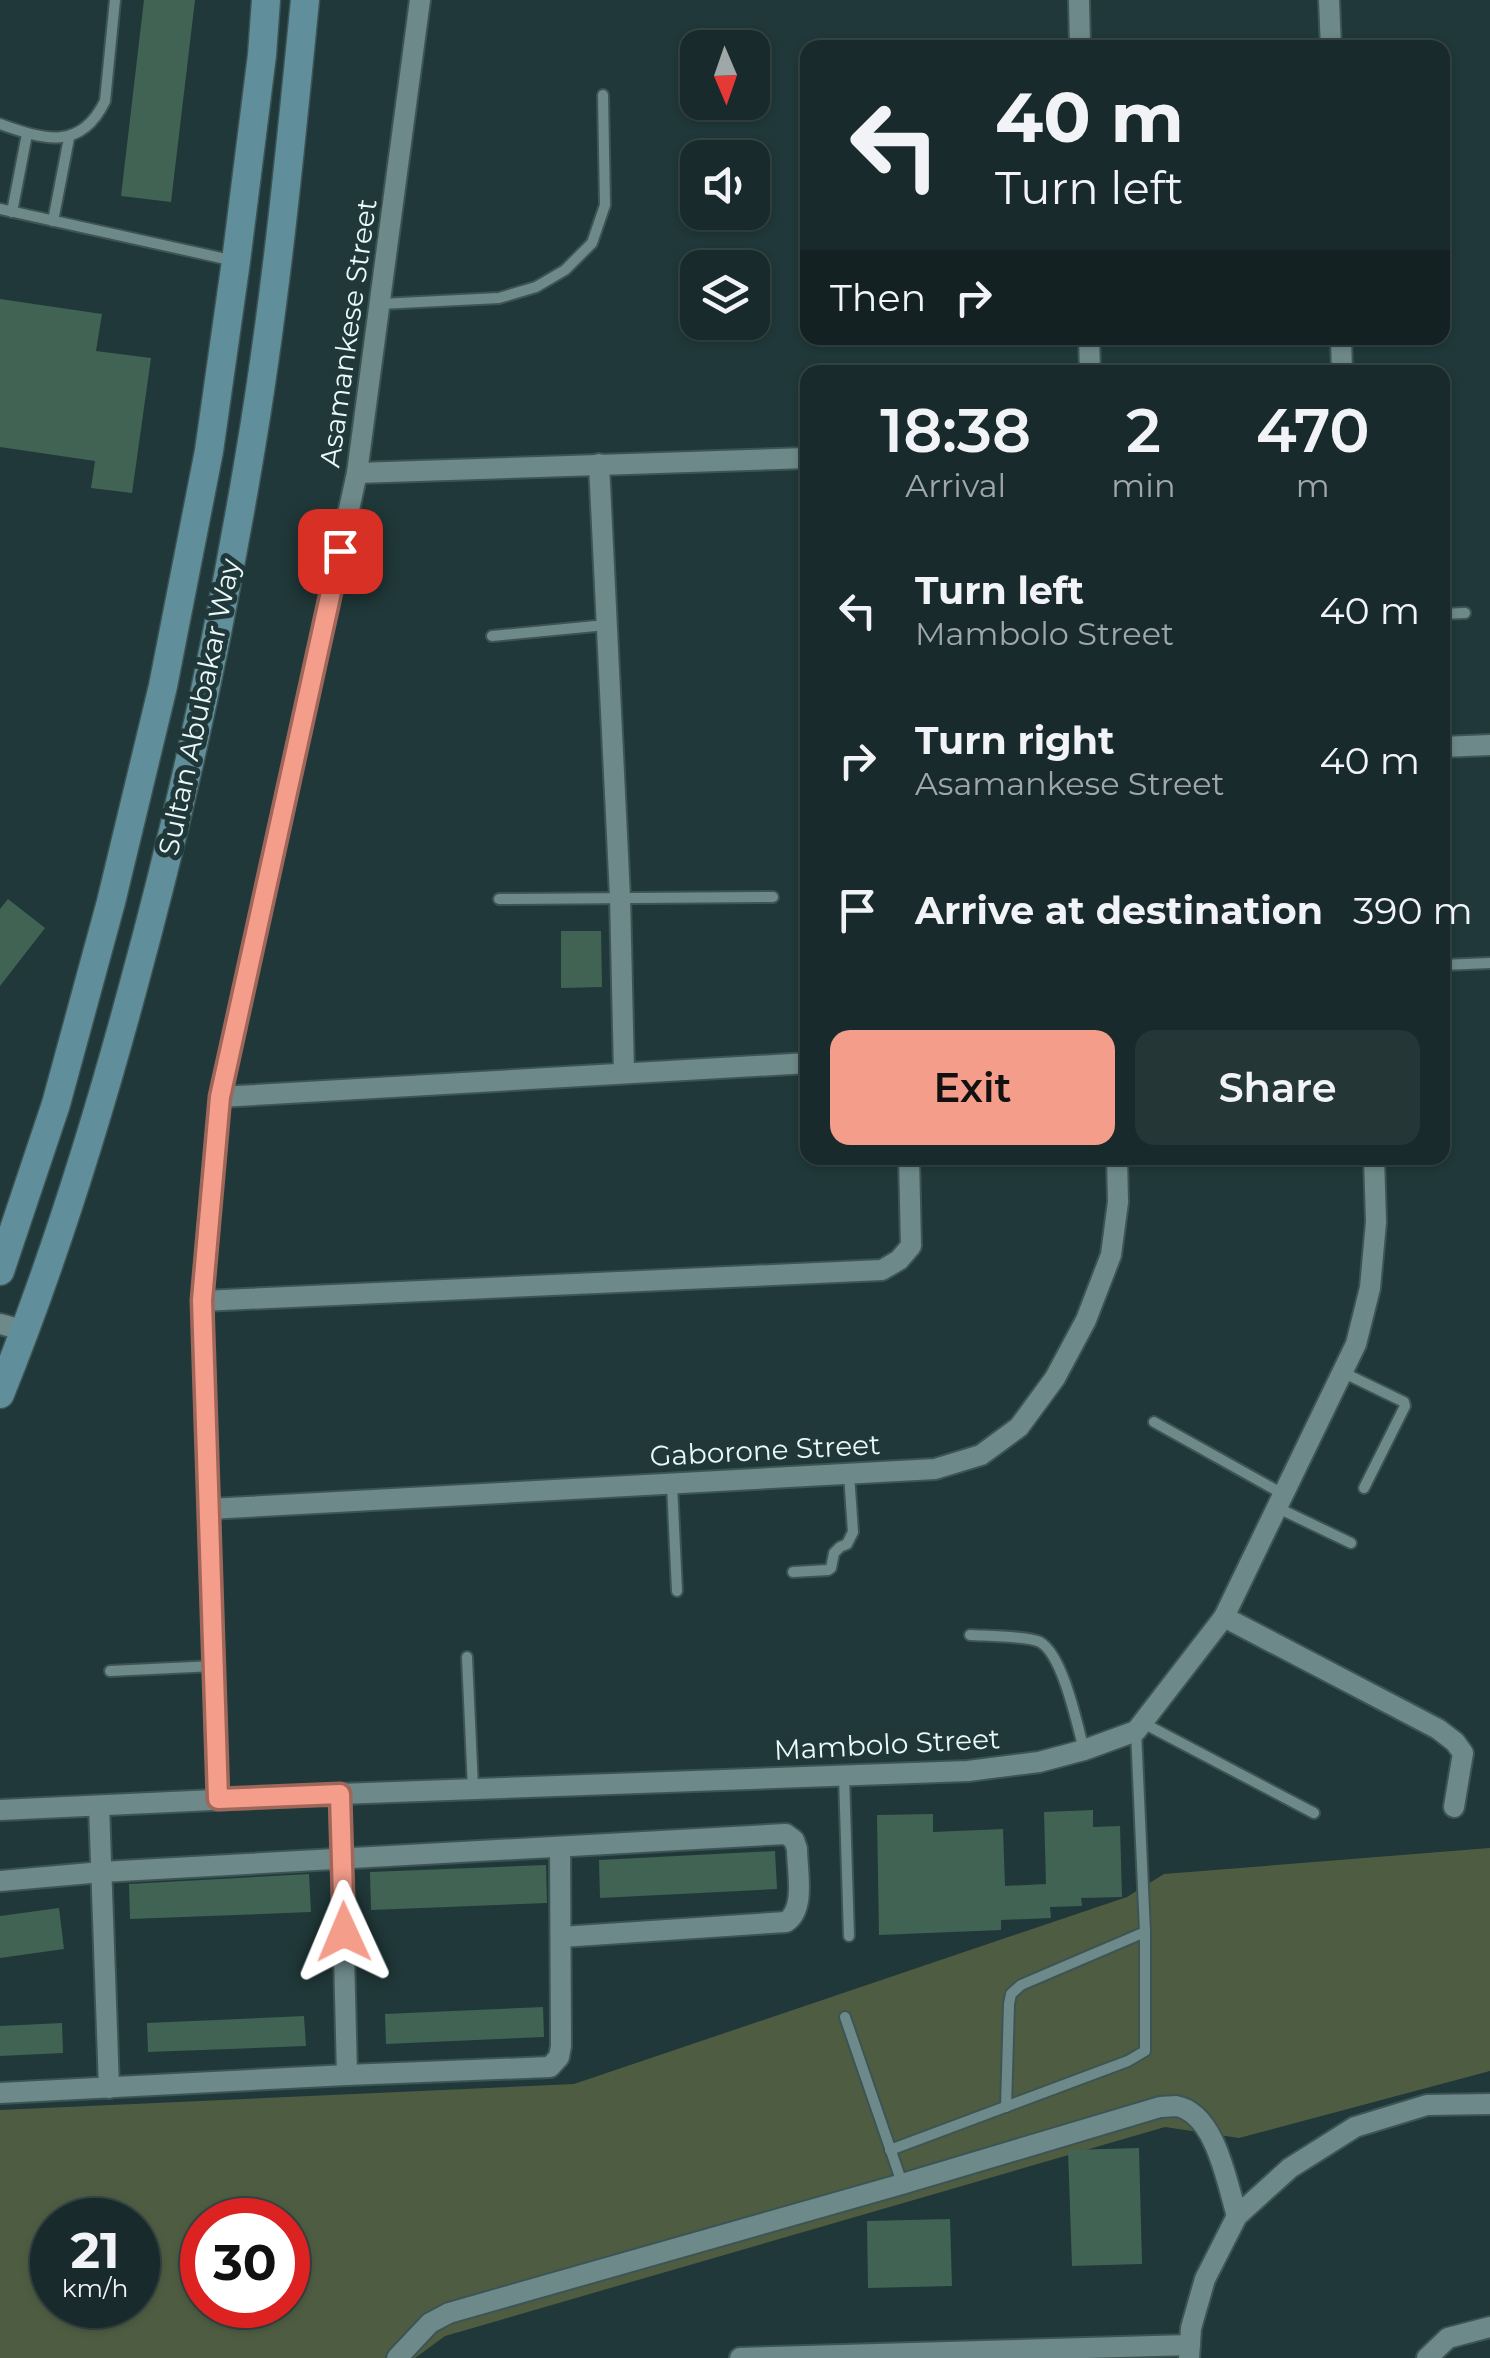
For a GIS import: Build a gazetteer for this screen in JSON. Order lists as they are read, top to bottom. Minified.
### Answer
{"streets":{"main road":["Sultan Abubakar Way"],"street":["Asamankese Street","Gaborone Street","Mambolo Street"]},"crossings":[["Asamankese Street","Gaborone Street"],["Asamankese Street","Mambolo Street"]],"north":"bottom","page":{"turn":["40 m","Turn left"],"then":"Then","eta":["18:38","Arrival","2","min","470","m"],"list":[{"name":"Turn left","note":"Mambolo Street","value":"40 m"},{"name":"Turn right","note":"Asamankese Street","value":"40 m"},{"name":"Arrive at destination","value":"390 m"}],"buttons":["Exit","Share"],"speed":"21 km/h","limit":"30"}}
